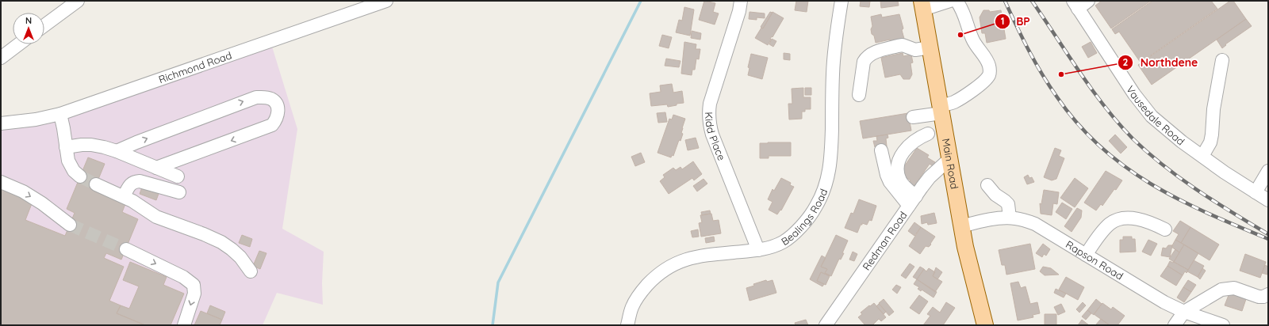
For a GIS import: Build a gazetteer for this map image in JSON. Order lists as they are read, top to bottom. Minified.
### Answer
{"streets":{"main road":["Main Road"],"street":["Richmond Road","Vausedale Road","Kidd Place","Bealings Road","Redman Road","Rapson Road"]},"crossings":[["Kidd Place","Bealings Road"],["Main Road","Redman Road"],["Main Road","Rapson Road"]],"places":["BP","Northdene"],"north":"top"}
